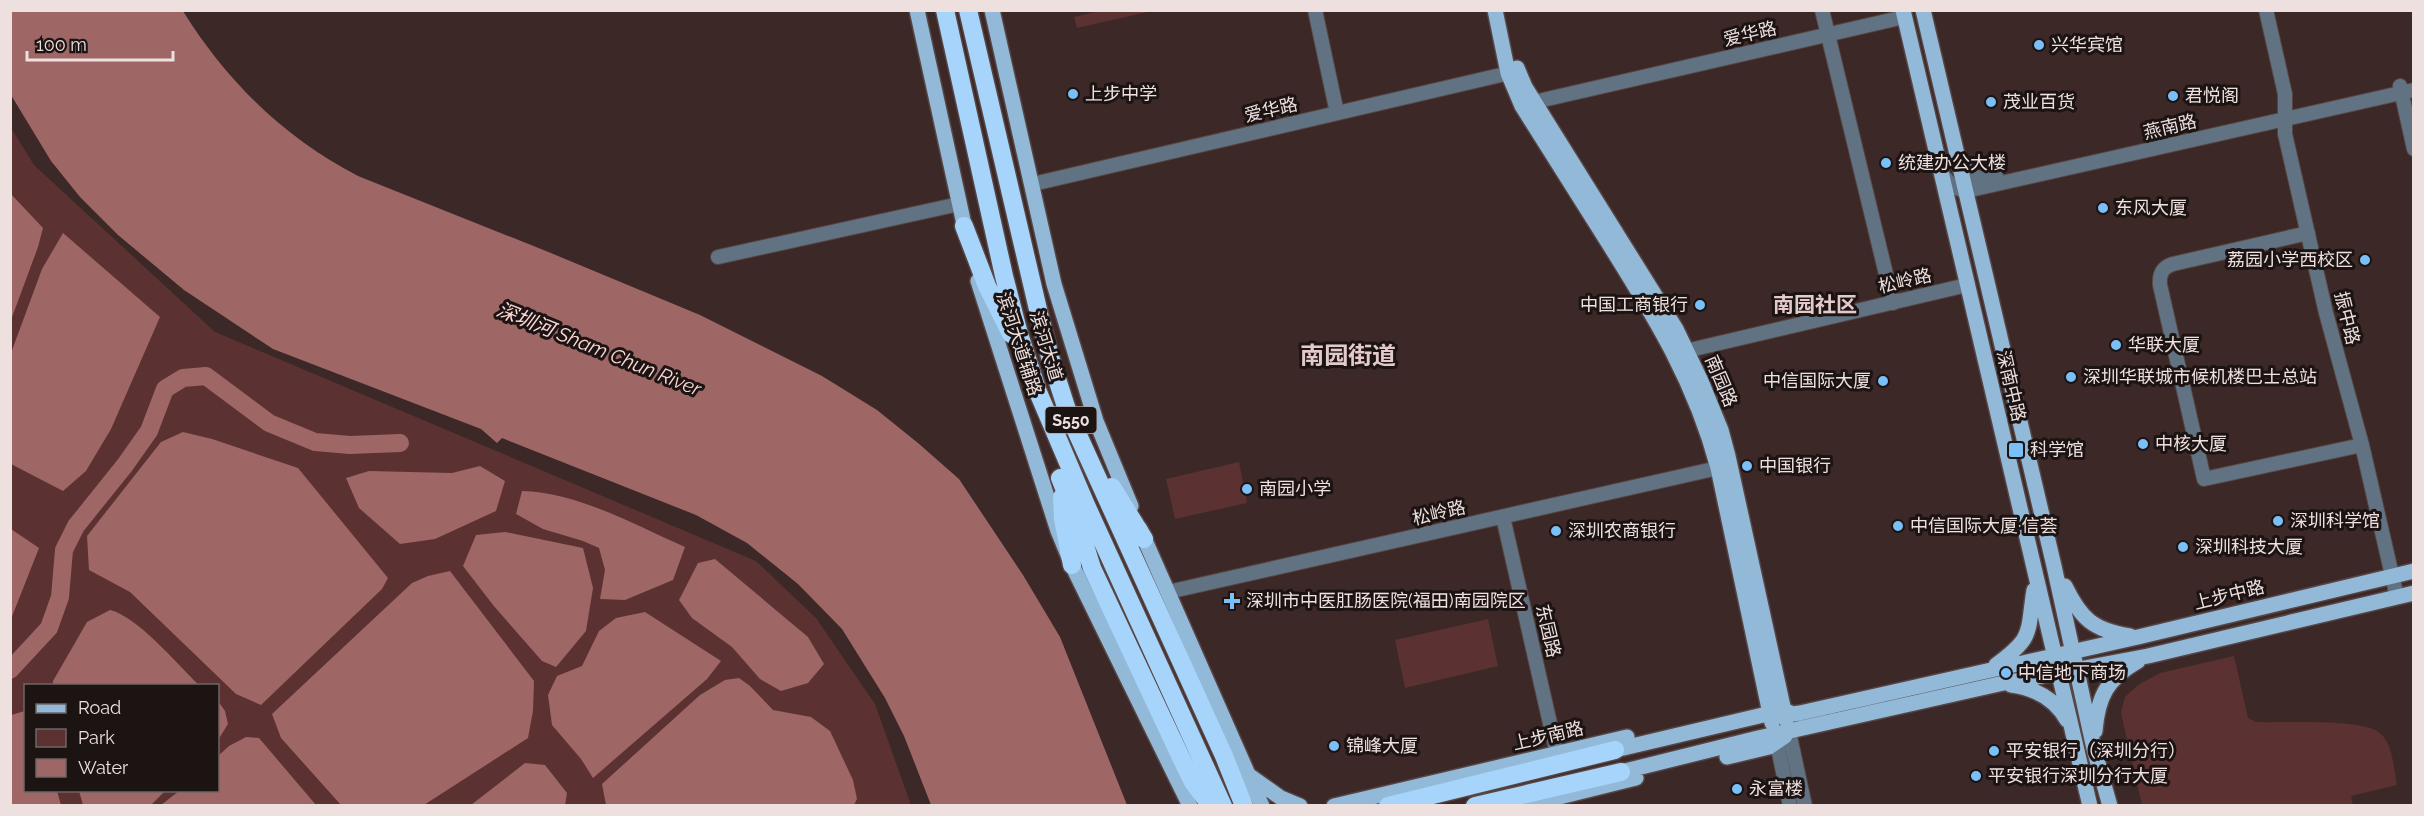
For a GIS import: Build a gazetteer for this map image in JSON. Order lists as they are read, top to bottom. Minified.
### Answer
{"streets":{"highway":["滨河大道","S550"],"main road":["滨河大道辅路","南园路","深南中路","上步中路","上步南路"],"street":["爱华路","燕南路","松岭路","振中路","东园路"]},"crossings":[["爱华路","南园路"],["爱华路","深南中路"],["燕南路","振中路"],["燕南路","深南中路"],["松岭路","南园路"],["松岭路","深南中路"],["松岭路","东园路"],["振中路","上步中路"],["南园路","上步南路"],["深南中路","上步中路"],["深南中路","上步南路"],["上步中路","上步南路"],["东园路","上步南路"]],"districts":["南园社区","南园街道"],"water":["深圳河 Sham Chun River"],"places":{"other":["兴华宾馆","上步中学","君悦阁","茂业百货","统建办公大楼","东风大厦","荔园小学西校区","中国工商银行","华联大厦","深圳华联城市候机楼巴士总站","中信国际大厦","中核大厦","中国银行","南园小学","深圳科学馆","中信国际大厦·信荟","深圳农商银行","深圳科技大厦","中信地下商场","锦峰大厦","平安银行（深圳分行）","平安银行深圳分行大厦","永富楼"],"transit":["科学馆"],"health":["深圳市中医肛肠医院(福田)南园院区"]},"legend":["Road","Park","Water"],"scale_bar":"100 m"}
